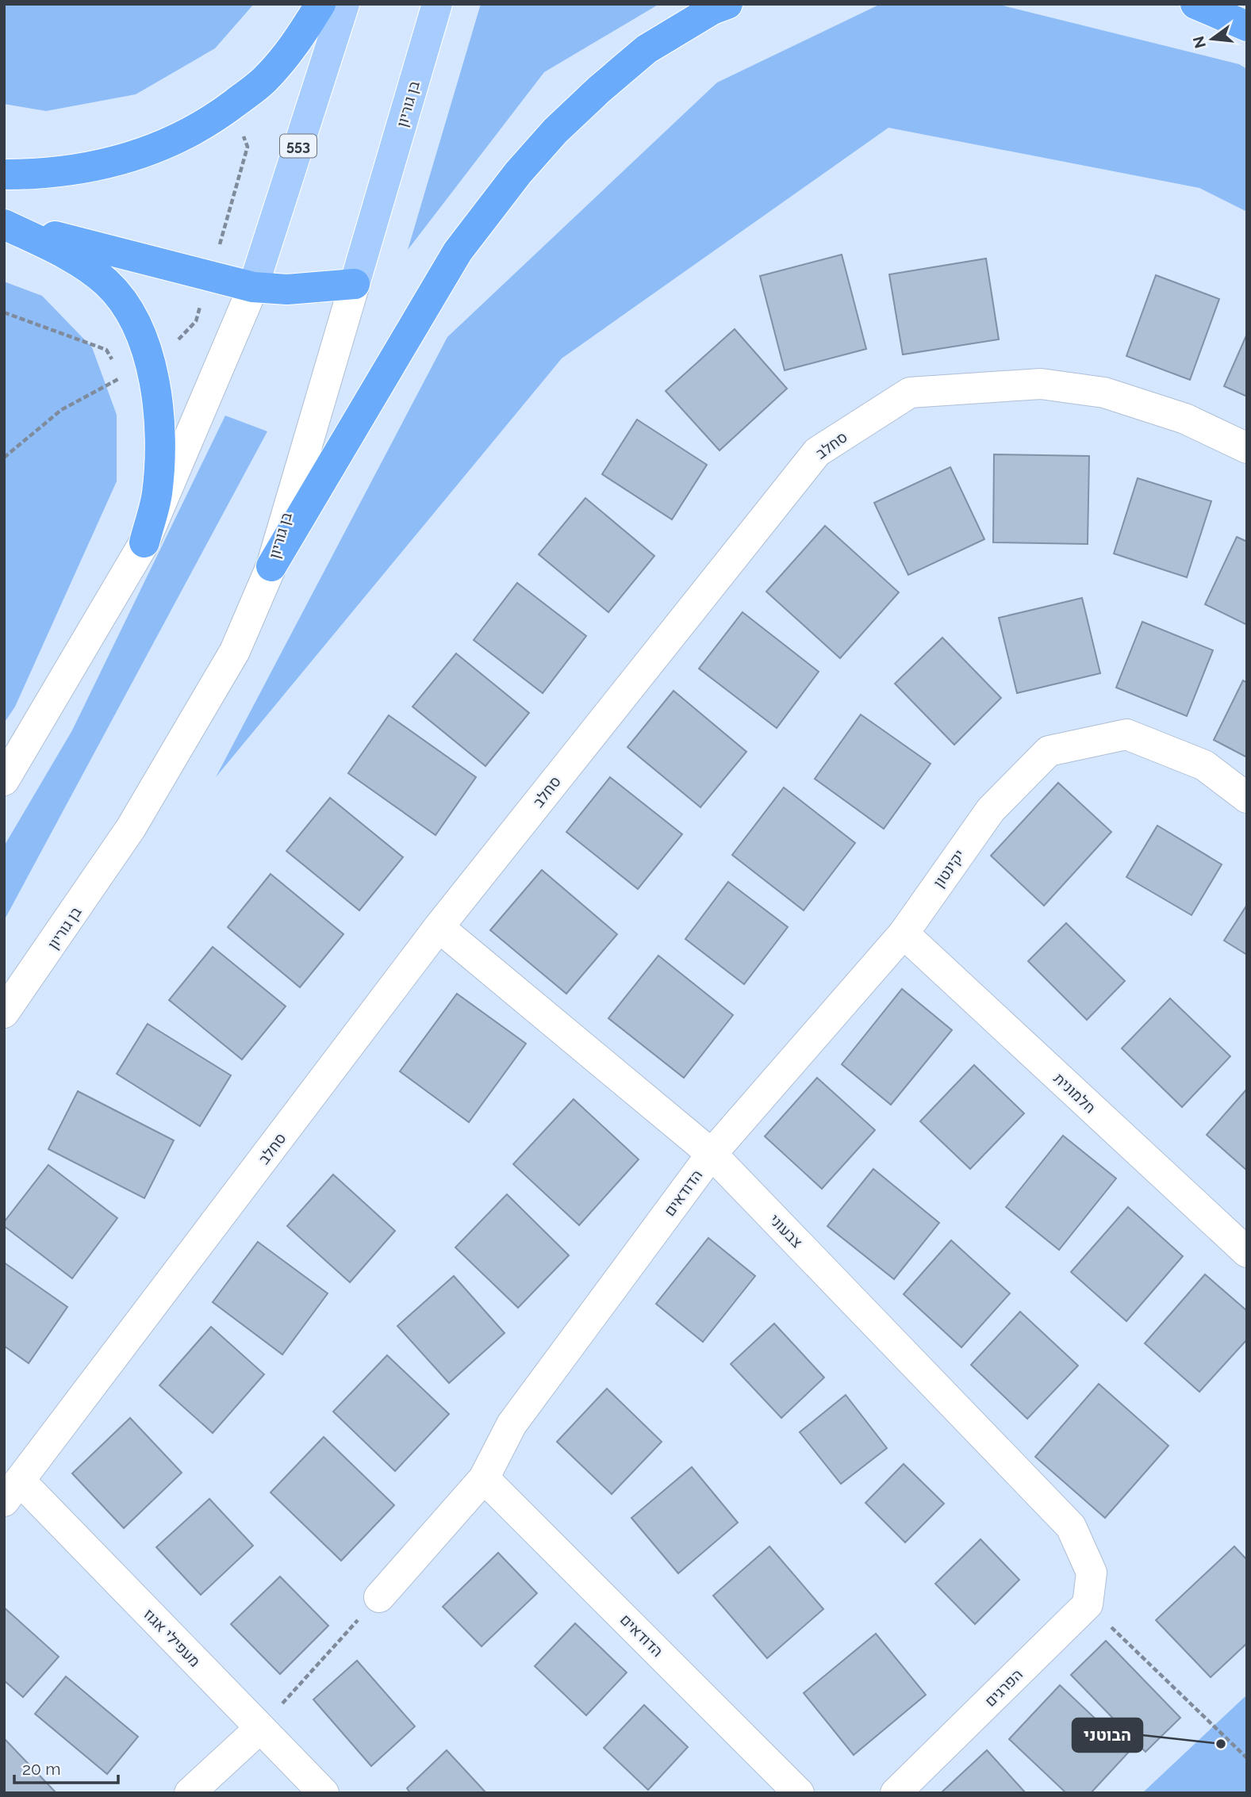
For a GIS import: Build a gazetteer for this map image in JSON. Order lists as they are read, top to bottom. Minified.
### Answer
{"streets":{"main road":["בן גוריון","553"],"street":["סחלב","יקינטון","חלמונית","הדודאים","צבעוני","מעפילי אגוז","הפרגים"]},"crossings":[["סחלב","צבעוני"],["סחלב","מעפילי אגוז"],["יקינטון","חלמונית"],["יקינטון","הדודאים"],["יקינטון","צבעוני"],["הדודאים","צבעוני"],["צבעוני","הפרגים"]],"places":["הבוטני"],"scale_bar":"20 m","north":"left"}
